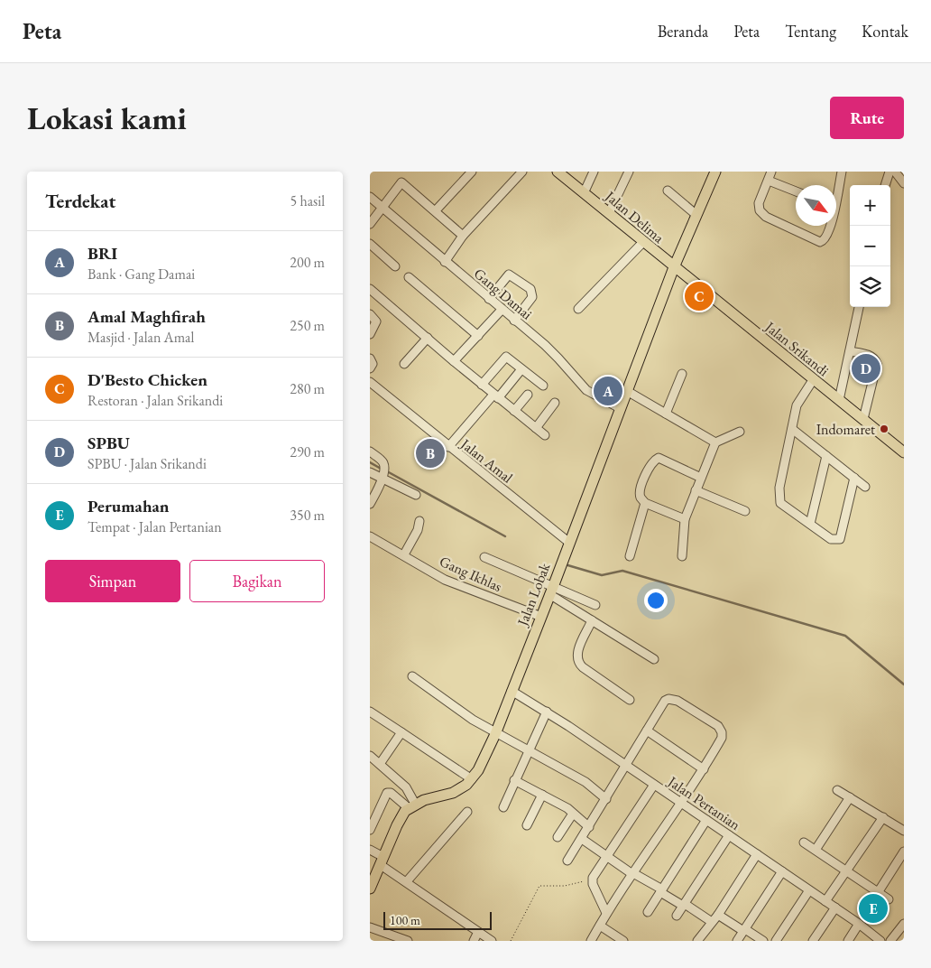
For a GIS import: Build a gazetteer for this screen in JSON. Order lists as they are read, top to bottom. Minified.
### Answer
{"streets":{"main road":["Jalan Delima","Jalan Srikandi","Jalan Lobak"],"street":["Gang Damai","Jalan Amal","Gang Ikhlas","Jalan Pertanian"]},"crossings":[["Jalan Delima","Jalan Srikandi"],["Jalan Delima","Jalan Lobak"],["Gang Damai","Jalan Lobak"],["Jalan Srikandi","Jalan Lobak"],["Jalan Amal","Jalan Lobak"],["Gang Ikhlas","Jalan Lobak"],["Jalan Lobak","Jalan Pertanian"]],"places":["Indomaret"],"scale_bar":"100 m","north":"bottom right","page":{"header":"Peta","nav":["Beranda","Peta","Tentang","Kontak"],"buttons":["Rute",["Simpan","Bagikan"]],"title":"Lokasi kami","heading":["Terdekat","5 hasil"],"map_buttons":["+","−"],"list":[{"mark":"A","name":"BRI","note":"Bank · Gang Damai","value":"200 m"},{"mark":"B","name":"Amal Maghfirah","note":"Masjid · Jalan Amal","value":"250 m"},{"mark":"C","name":"D'Besto Chicken","note":"Restoran · Jalan Srikandi","value":"280 m"},{"mark":"D","name":"SPBU","note":"SPBU · Jalan Srikandi","value":"290 m"},{"mark":"E","name":"Perumahan","note":"Tempat · Jalan Pertanian","value":"350 m"}],"pins":["C","D","A","B","E"],"scale":"100 m"}}
